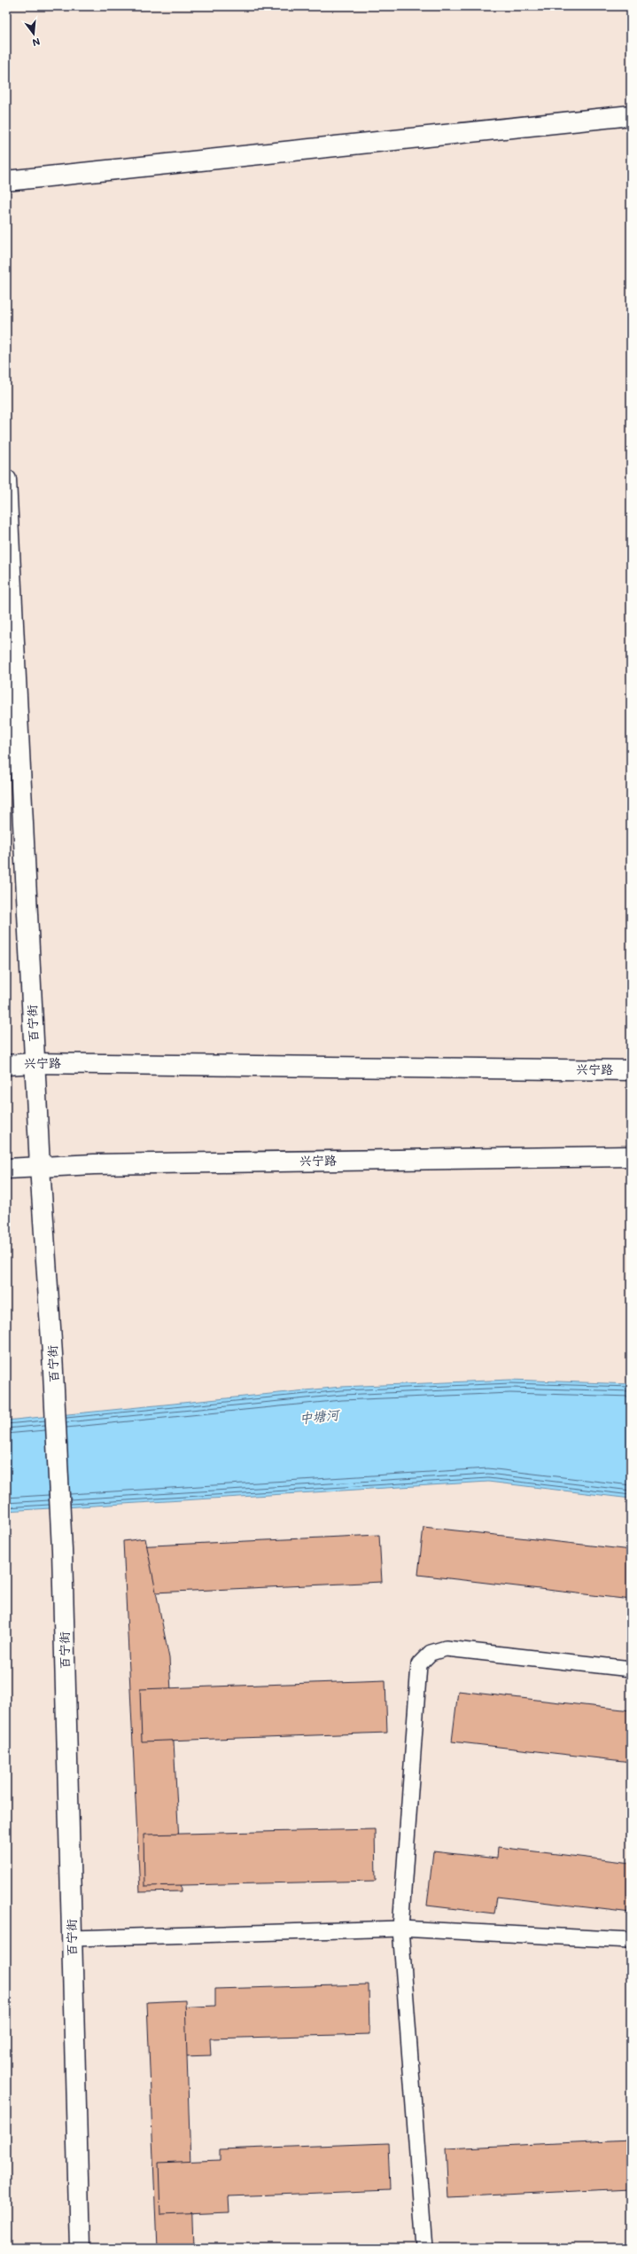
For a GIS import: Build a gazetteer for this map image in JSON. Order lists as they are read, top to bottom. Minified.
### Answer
{"streets":{"street":["百宁街","兴宁路"]},"crossings":[["百宁街","兴宁路"]],"water":["中塘河"],"north":"bottom"}
